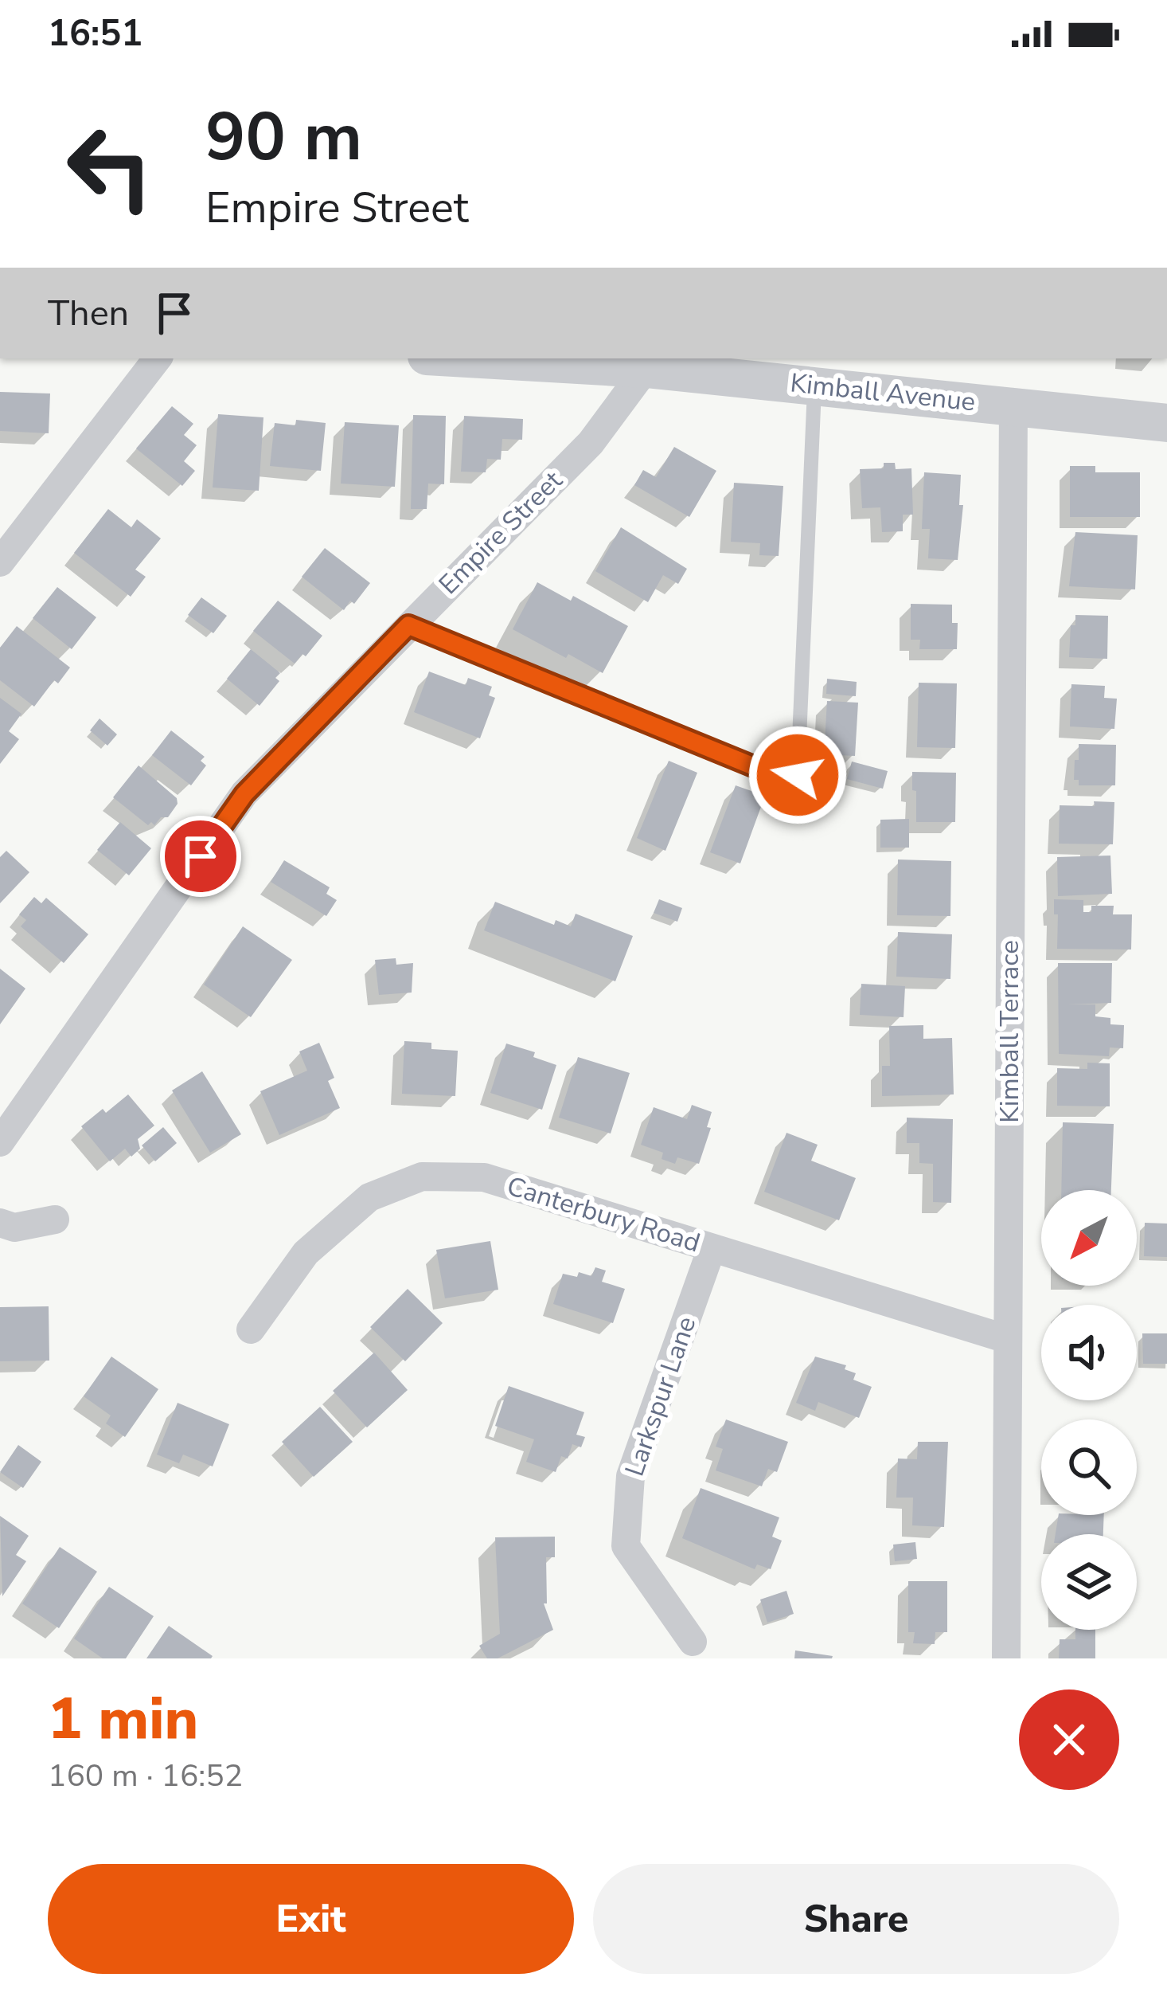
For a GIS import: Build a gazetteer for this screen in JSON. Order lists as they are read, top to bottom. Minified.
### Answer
{"streets":{"street":["Kimball Avenue","Empire Street","Kimball Terrace","Canterbury Road","Larkspur Lane"]},"crossings":[["Kimball Avenue","Empire Street"],["Kimball Avenue","Kimball Terrace"],["Kimball Terrace","Canterbury Road"],["Canterbury Road","Larkspur Lane"]],"north":"bottom left","page":{"status":"16:51","turn":["90 m","Empire Street"],"then":"Then","heading":["1 min","160 m · 16:52"],"buttons":["Exit","Share"]}}
